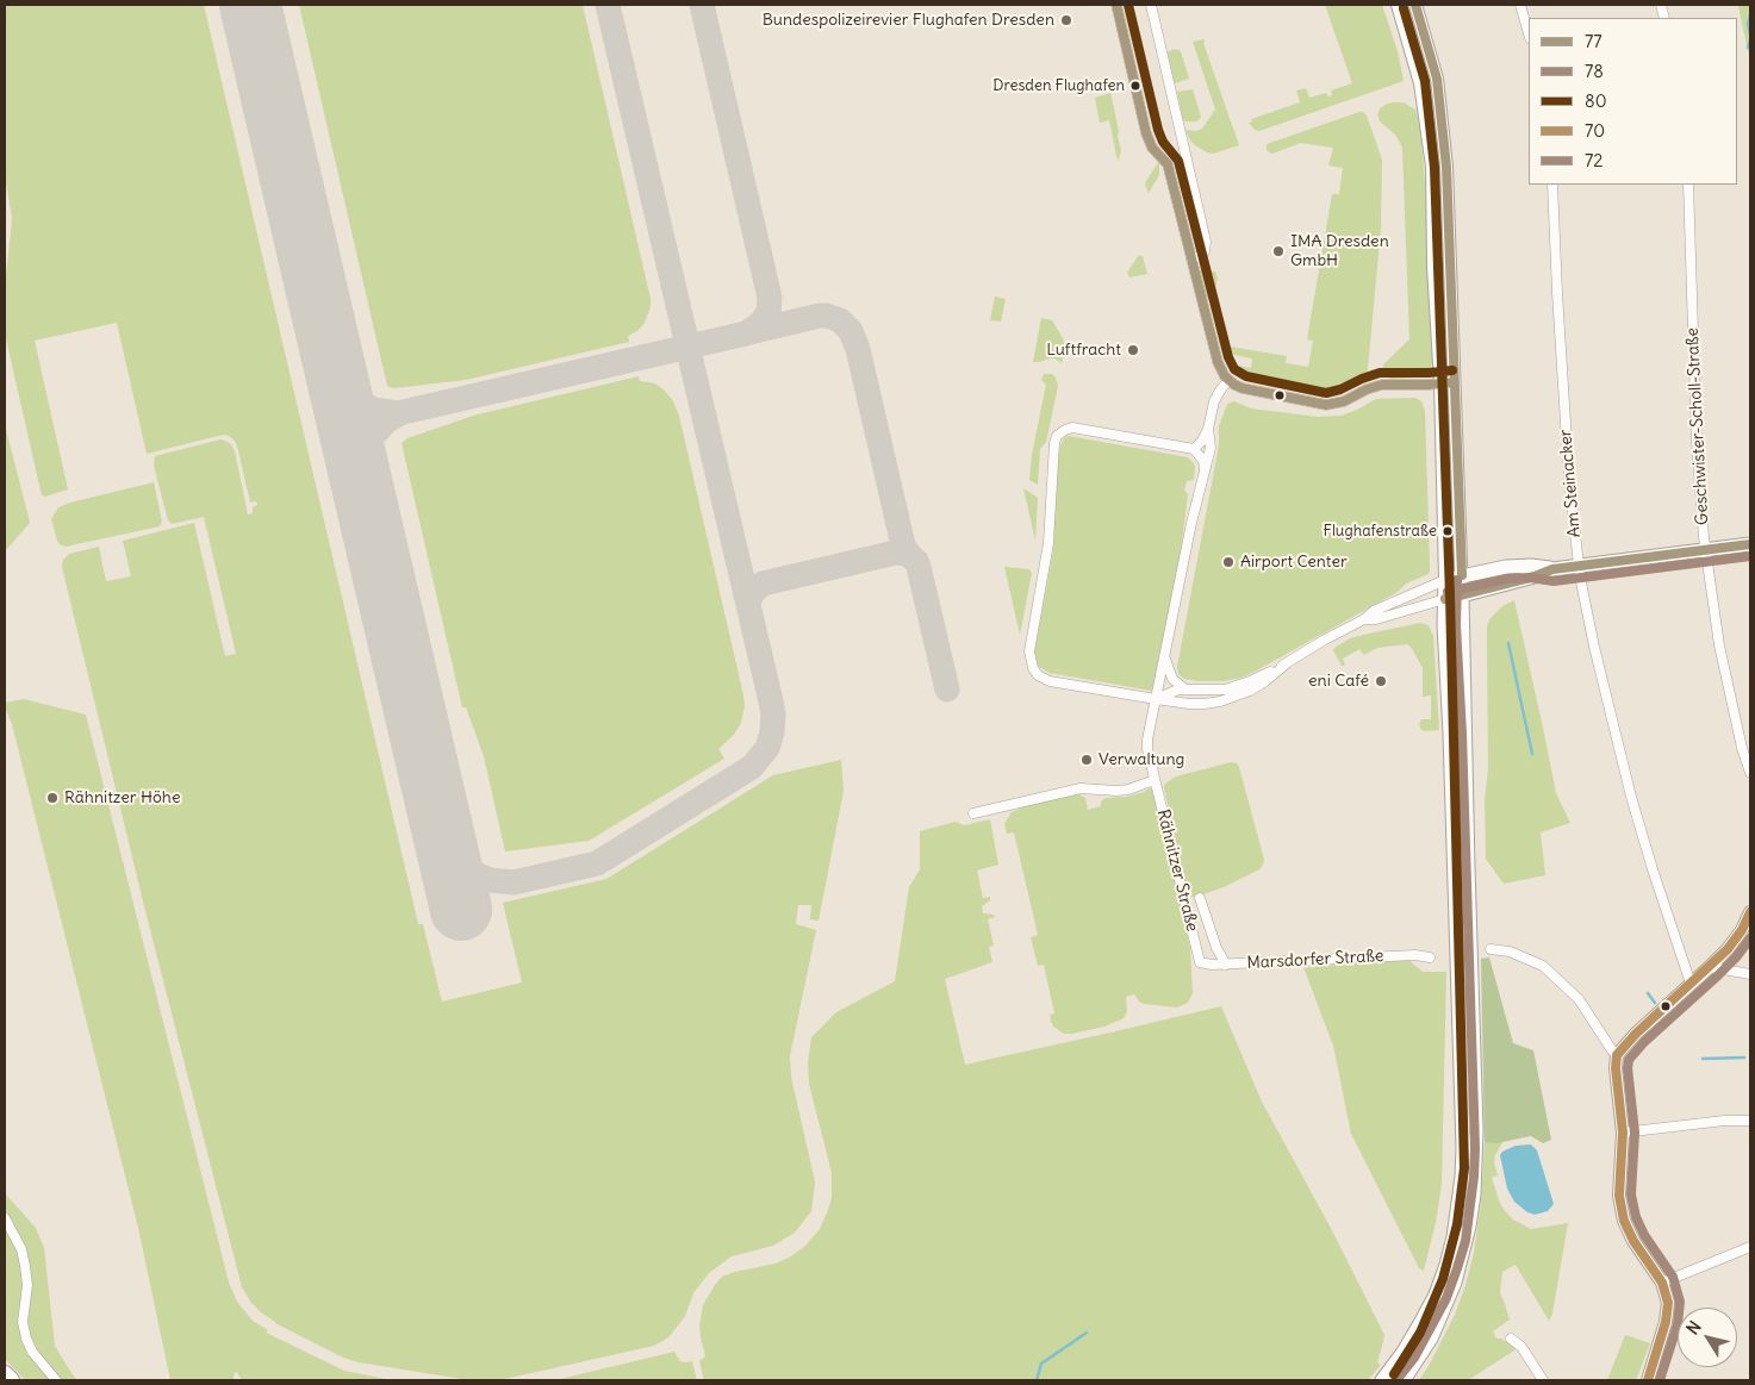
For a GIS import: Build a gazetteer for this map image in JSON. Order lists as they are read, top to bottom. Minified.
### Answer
{"streets":{"street":["Geschwister-Scholl-Straße","Am Steinacker","Rähnitzer Straße","Marsdorfer Straße"]},"crossings":[["Rähnitzer Straße","Marsdorfer Straße"]],"places":["Bundespolizeirevier Flughafen Dresden","Dresden Flughafen","IMA Dresden GmbH","Luftfracht","Flughafenstraße","Airport Center","eni Café","Verwaltung","Rähnitzer Höhe"],"lines":["transit line 77","transit line 80","transit line 78","transit line 70","transit line 72"],"legend":["77","78","80","70","72"],"north":"top left"}
